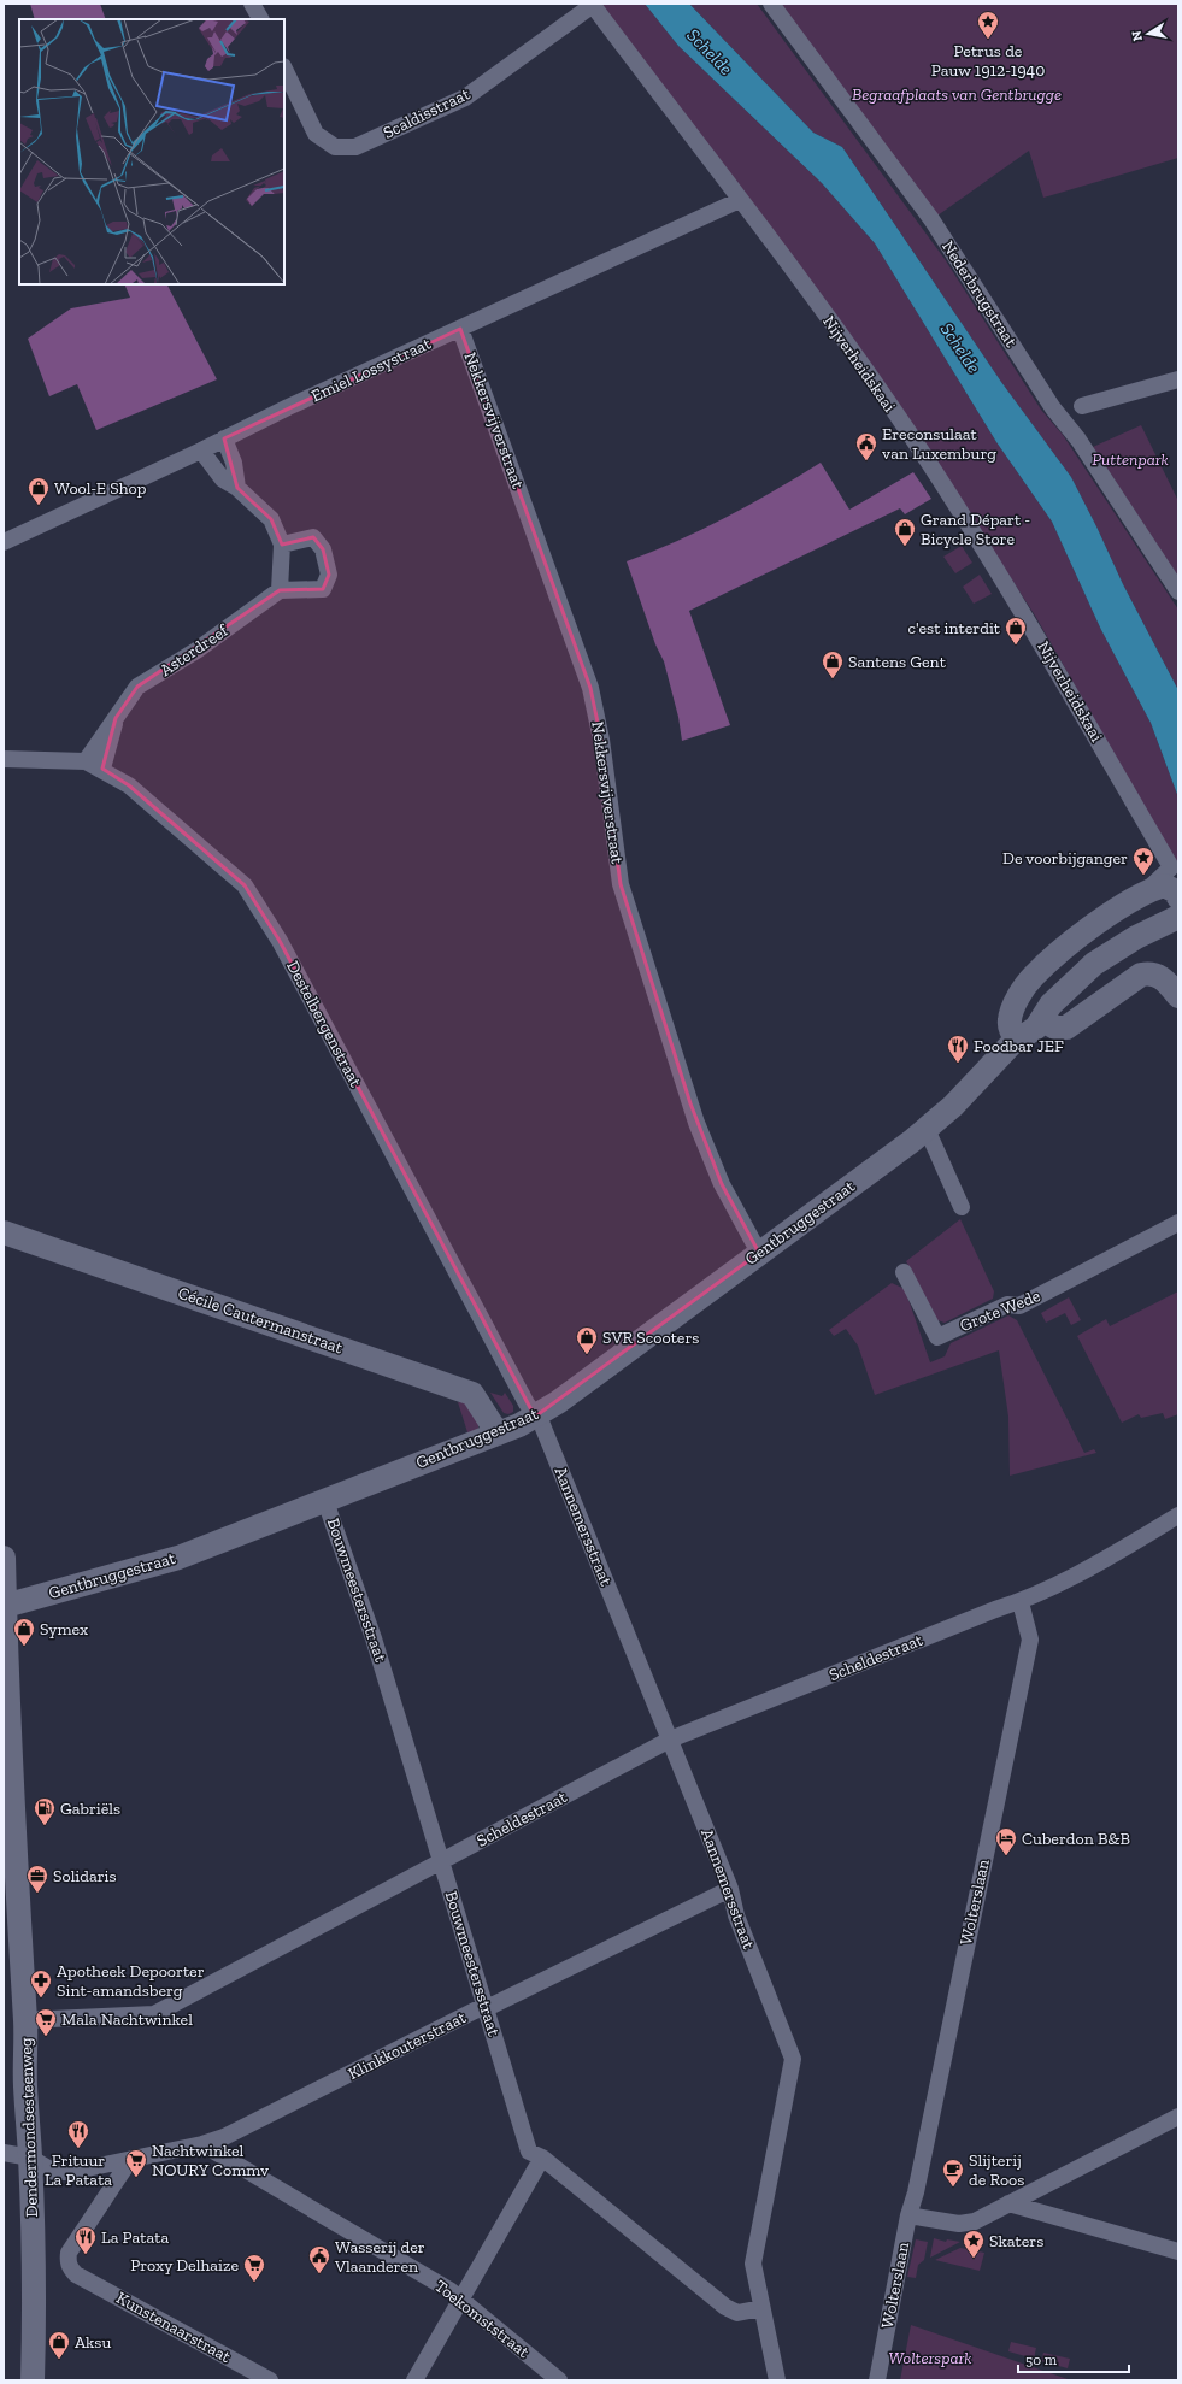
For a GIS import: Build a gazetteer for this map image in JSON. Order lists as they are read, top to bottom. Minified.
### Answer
{"streets":{"street":["Scaldisstraat","Nederbrugstraat","Nijverheidskaai","Emiel Lossystraat","Nekkersvijverstraat","Asterdreef","Destelbergenstraat","Gentbruggestraat","Grote Wede","Cécile Cautermanstraat","Aannemersstraat","Bouwmeestersstraat","Scheldestraat","Wolterslaan","Klinkkouterstraat","Dendermondsesteenweg","Toekomststraat","Kunstenaarstraat"]},"crossings":[["Scaldisstraat","Nijverheidskaai"],["Nijverheidskaai","Emiel Lossystraat"],["Emiel Lossystraat","Nekkersvijverstraat"],["Nekkersvijverstraat","Gentbruggestraat"],["Asterdreef","Destelbergenstraat"],["Destelbergenstraat","Gentbruggestraat"],["Destelbergenstraat","Aannemersstraat"],["Gentbruggestraat","Cécile Cautermanstraat"],["Gentbruggestraat","Aannemersstraat"],["Gentbruggestraat","Bouwmeestersstraat"],["Gentbruggestraat","Dendermondsesteenweg"],["Aannemersstraat","Bouwmeestersstraat"],["Aannemersstraat","Scheldestraat"],["Aannemersstraat","Klinkkouterstraat"],["Bouwmeestersstraat","Scheldestraat"],["Bouwmeestersstraat","Klinkkouterstraat"],["Scheldestraat","Wolterslaan"],["Scheldestraat","Dendermondsesteenweg"],["Klinkkouterstraat","Dendermondsesteenweg"],["Klinkkouterstraat","Toekomststraat"],["Klinkkouterstraat","Kunstenaarstraat"]],"water":["Schelde"],"parks":["Begraafplaats van Gentbrugge","Puttenpark","Wolterspark"],"places":{"place":["Petrus de Pauw 1912-1940","De voorbijganger","Skaters"],"public building":["Ereconsulaat van Luxemburg","Wasserij der Vlaanderen"],"shop":["Wool-E Shop","Grand Départ - Bicycle Store","c'est interdit","Santens Gent","SVR Scooters","Symex","Aksu"],"restaurant":["Foodbar JEF","Frituur La Patata","La Patata"],"fuel station":["Gabriëls"],"hotel":["Cuberdon B&B"],"office":["Solidaris"],"pharmacy":["Apotheek Depoorter Sint-amandsberg"],"supermarket":["Mala Nachtwinkel","Nachtwinkel NOURY Commv","Proxy Delhaize"],"cafe":["Slijterij de Roos"]},"scale_bar":"50 m","north":"left"}
